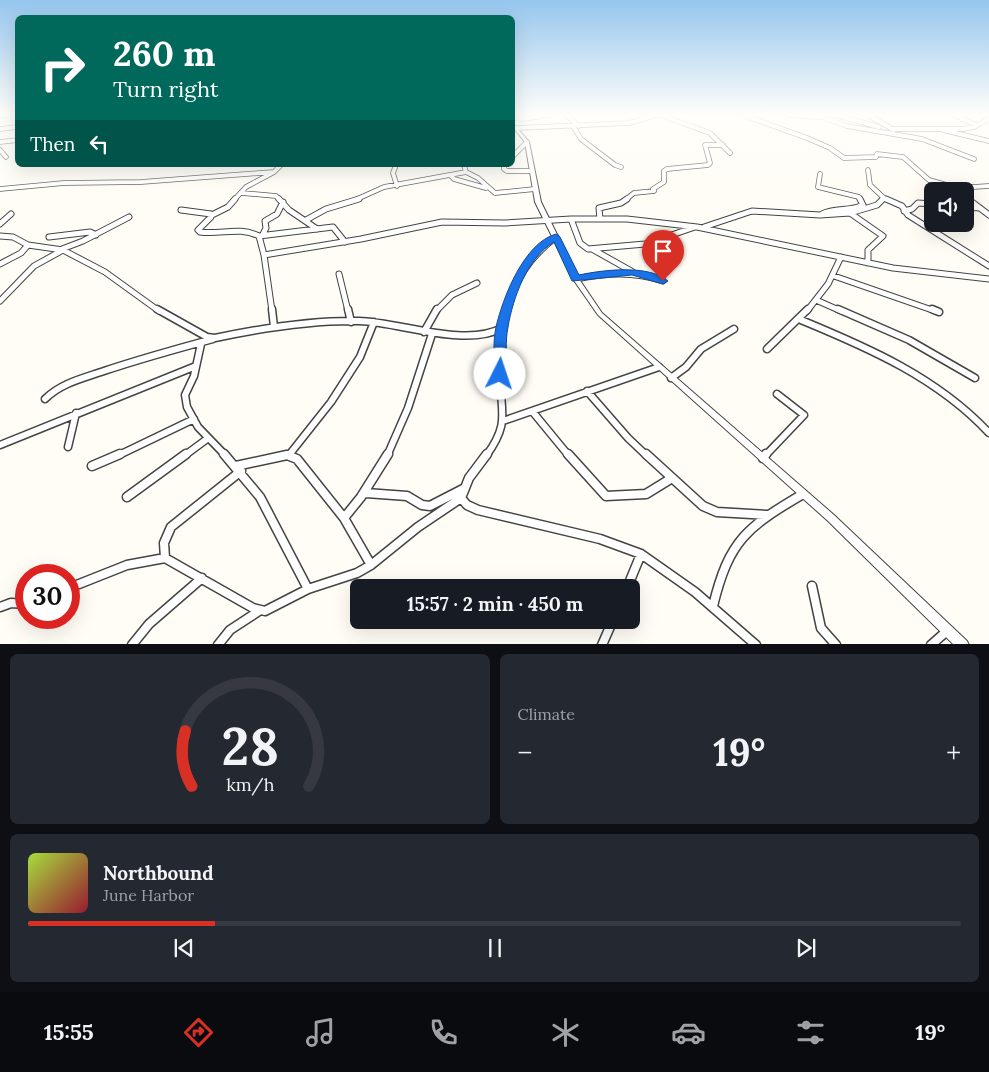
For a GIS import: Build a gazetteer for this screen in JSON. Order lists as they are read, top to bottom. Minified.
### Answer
{"page":{"turn":["260 m","Turn right"],"then":"Then","limit":"30","trip":"15:57 · 2 min · 450 m","tile":"Climate","heat":["−","19°","+"],"song":["Northbound","June Harbor"],"tabs":["15:55","19°"],"gauge":["28","km/h"]}}
